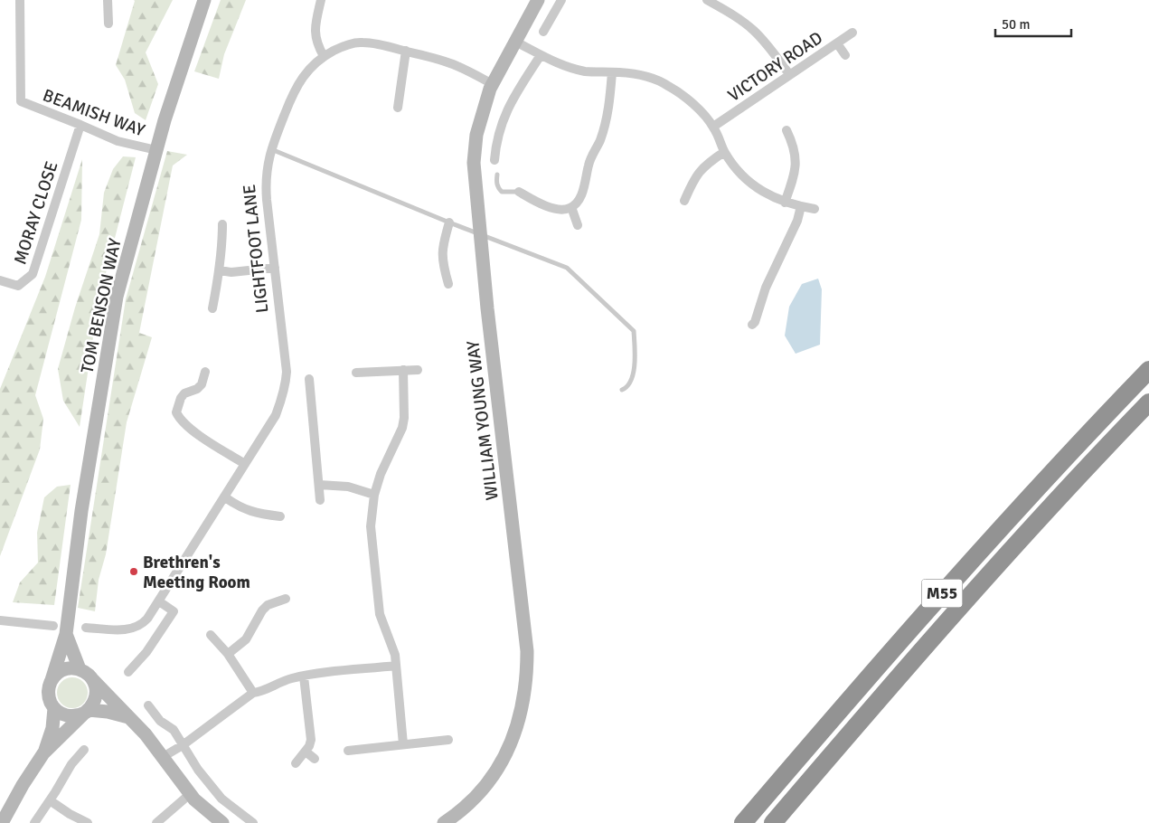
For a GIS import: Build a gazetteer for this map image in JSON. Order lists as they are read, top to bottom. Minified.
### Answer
{"streets":{"highway":["M55"],"main road":["TOM BENSON WAY","WILLIAM YOUNG WAY"],"street":["VICTORY ROAD","BEAMISH WAY","MORAY CLOSE","LIGHTFOOT LANE"]},"crossings":[["BEAMISH WAY","MORAY CLOSE"],["BEAMISH WAY","TOM BENSON WAY"],["LIGHTFOOT LANE","WILLIAM YOUNG WAY"]],"places":["Brethren's Meeting Room"],"scale_bar":"50 m"}
